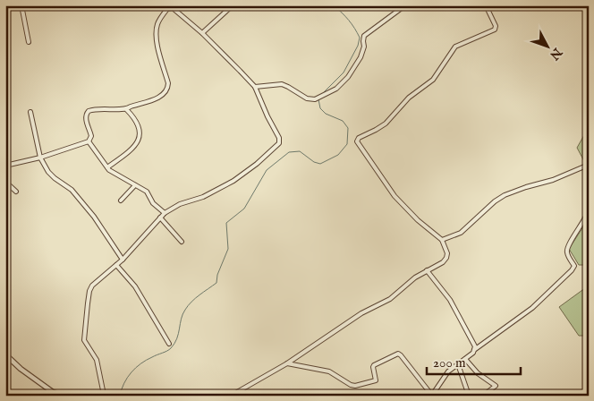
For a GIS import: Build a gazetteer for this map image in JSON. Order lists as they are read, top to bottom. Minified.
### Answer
{"scale_bar":"200 m","north":"bottom right"}
